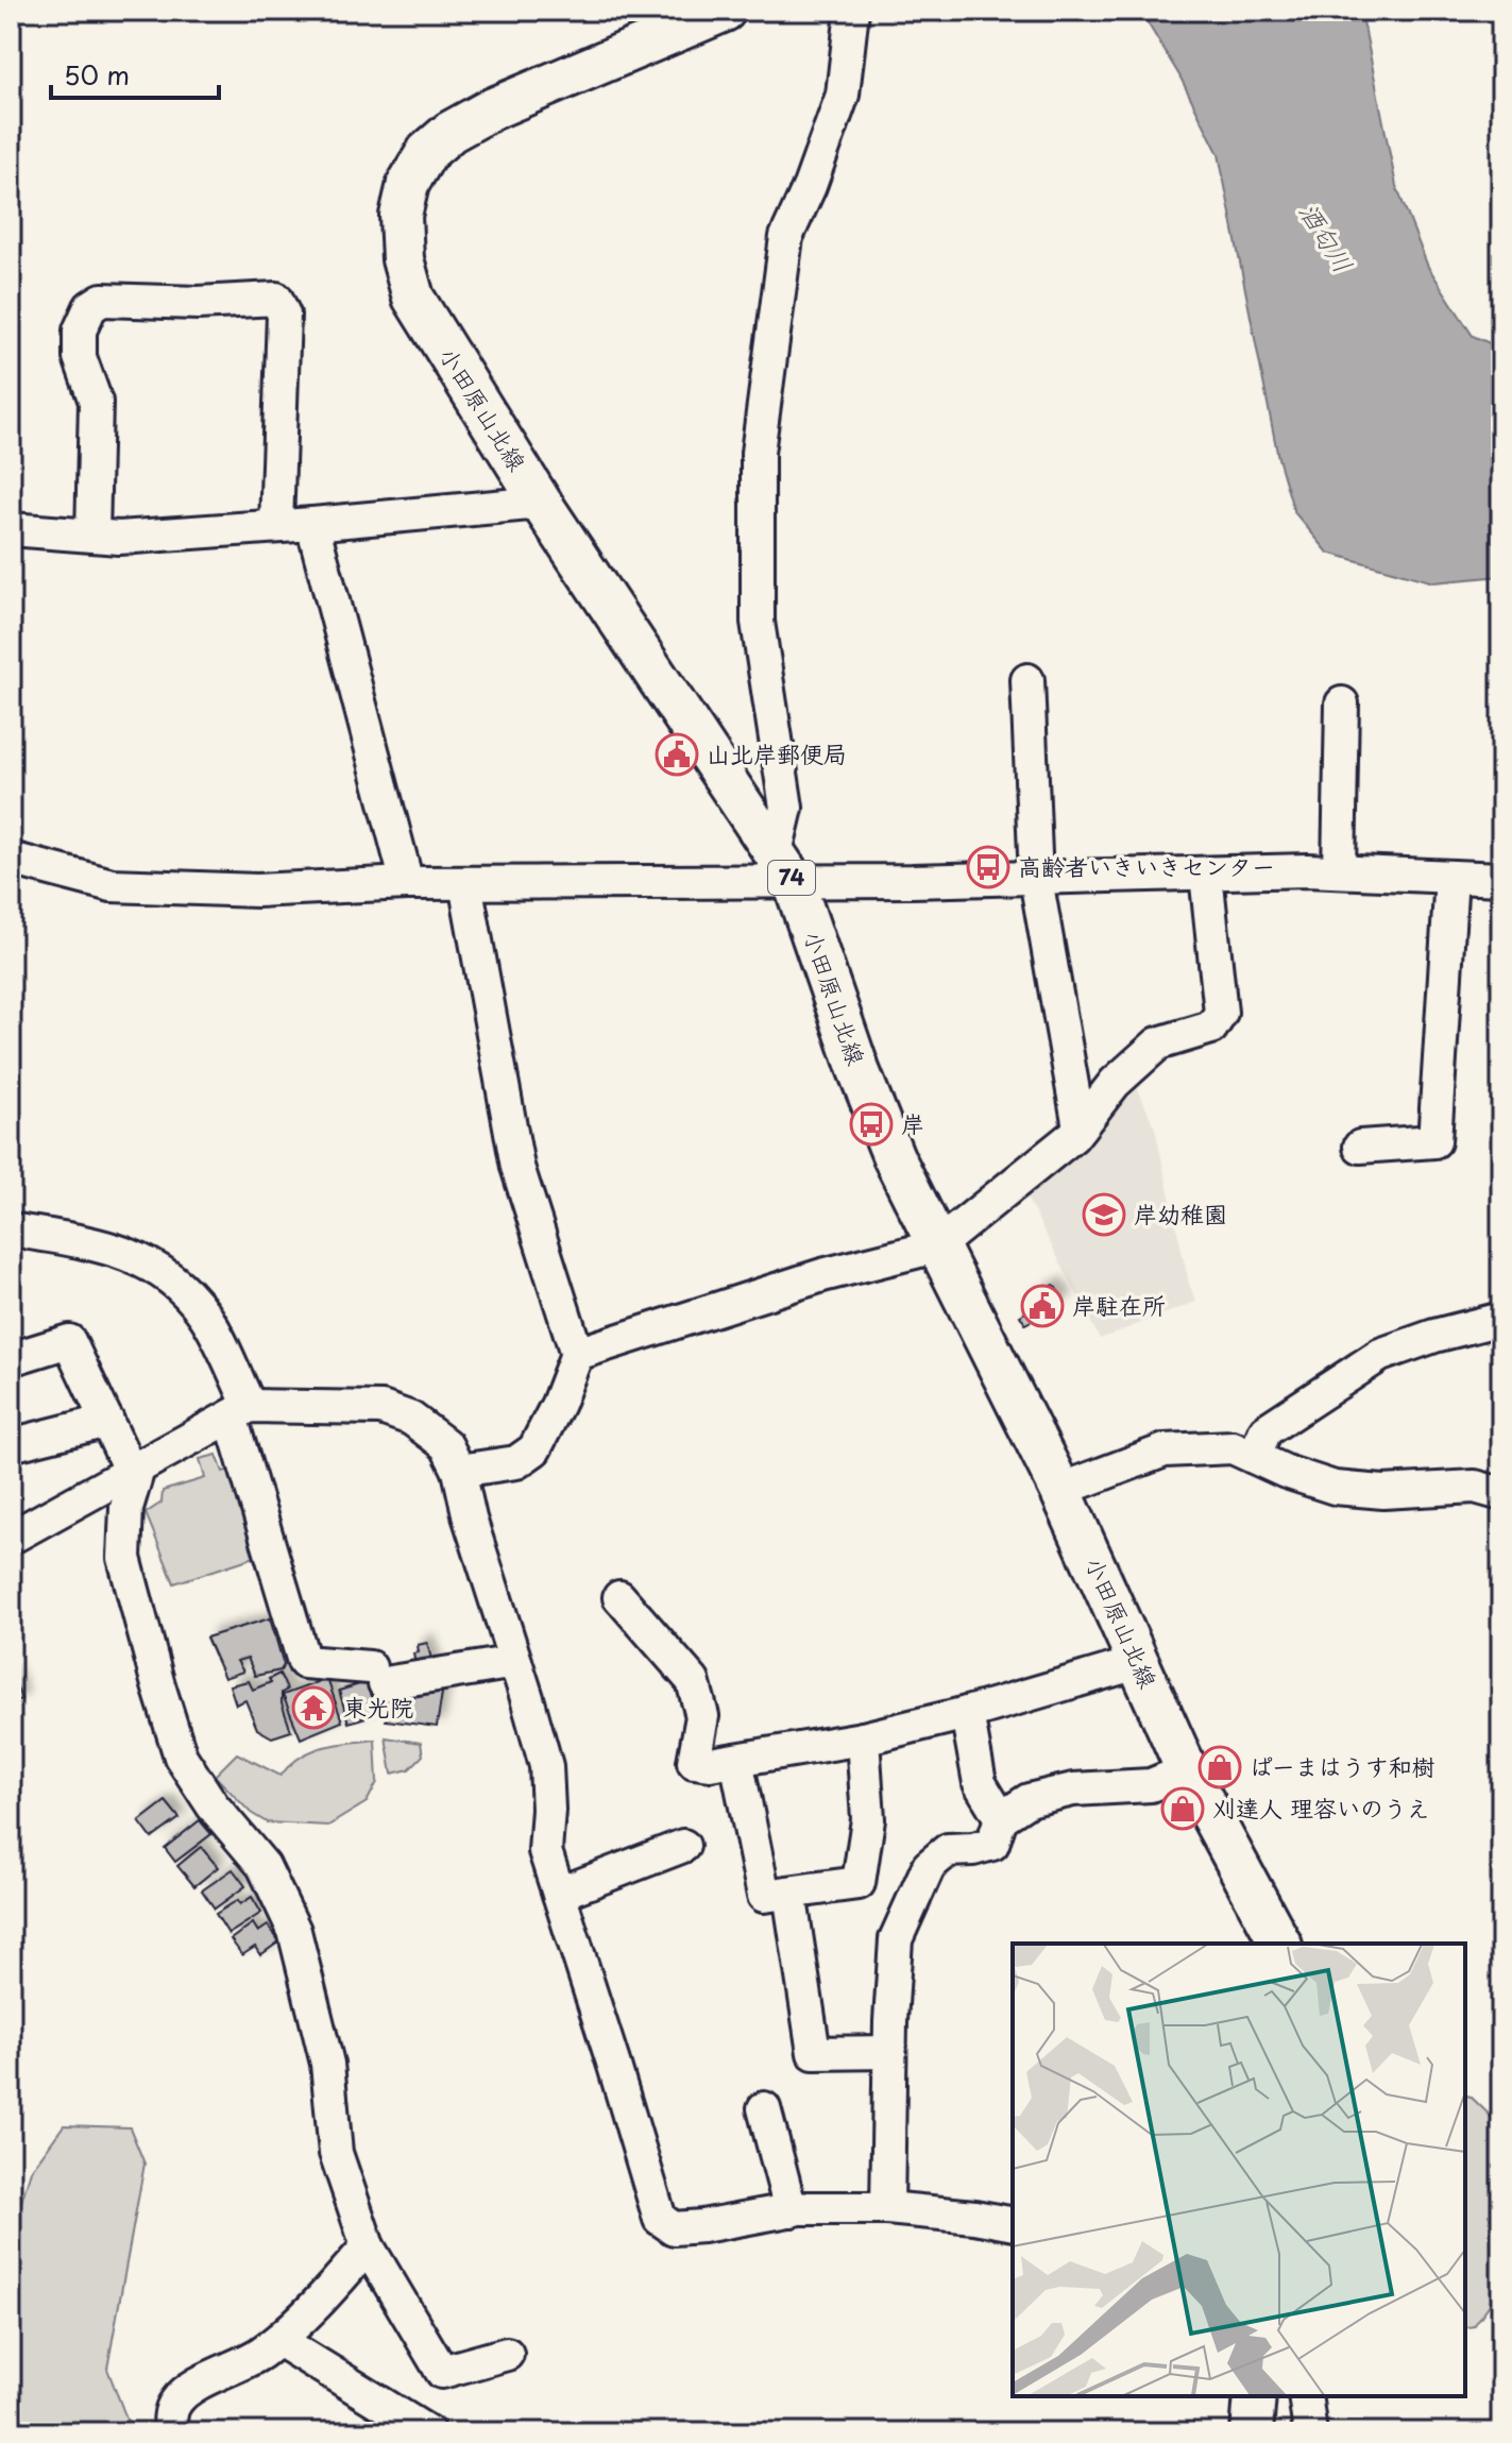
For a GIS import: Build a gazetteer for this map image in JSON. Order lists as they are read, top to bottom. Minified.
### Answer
{"streets":{"main road":["小田原山北線","74"]},"water":["酒匂川"],"places":{"public building":["山北岸郵便局","岸駐在所"],"bus stop":["高齢者いきいきセンター","岸"],"school or university":["岸幼稚園"],"temple":["東光院"],"shop":["ぱーまはうす和樹","刈達人 理容いのうえ"]},"scale_bar":"50 m"}
